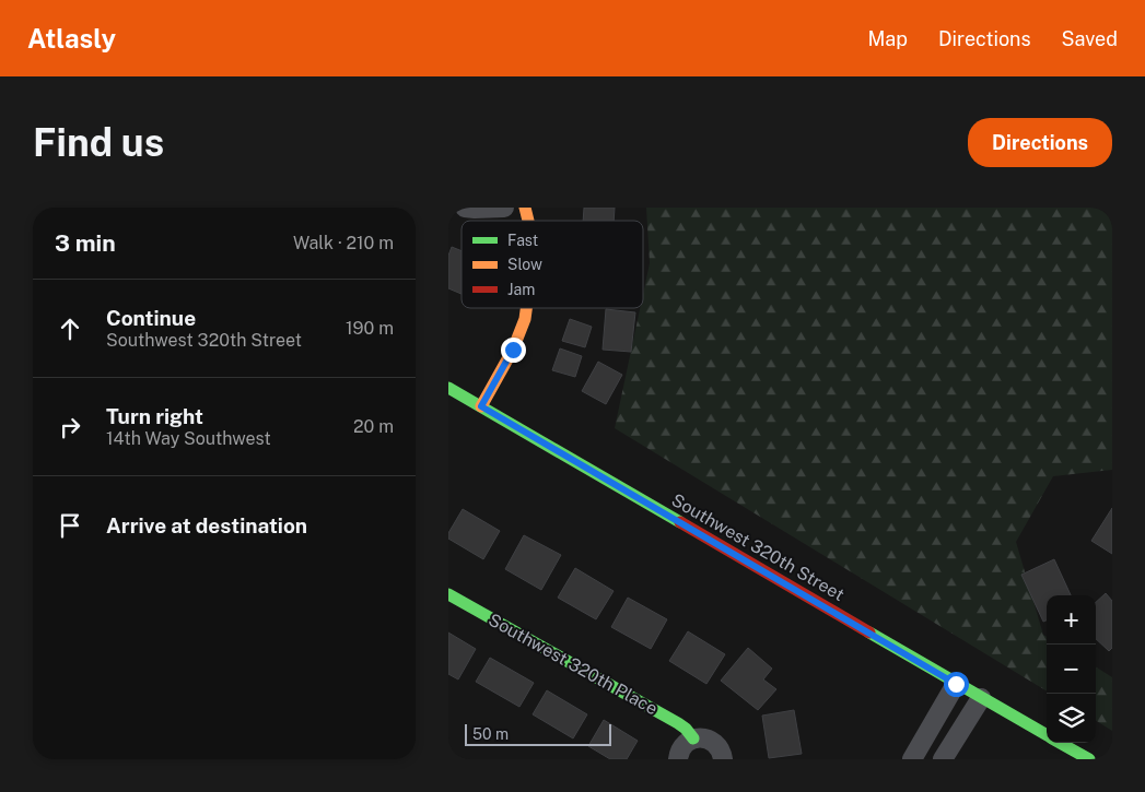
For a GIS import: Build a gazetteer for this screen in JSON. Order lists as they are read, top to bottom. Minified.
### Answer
{"streets":{"main road":["Southwest 320th Street","Southwest 320th Place"]},"legend":["Fast","Slow","Jam"],"scale_bar":"50 m","page":{"header":"Atlasly","nav":["Map","Directions","Saved"],"buttons":"Directions","title":"Find us","heading":["3 min","Walk · 210 m"],"list":[["Continue","Southwest 320th Street","190 m"],["Turn right","14th Way Southwest","20 m"],"Arrive at destination"],"map_buttons":["+","−"],"scale":"50 m"}}
